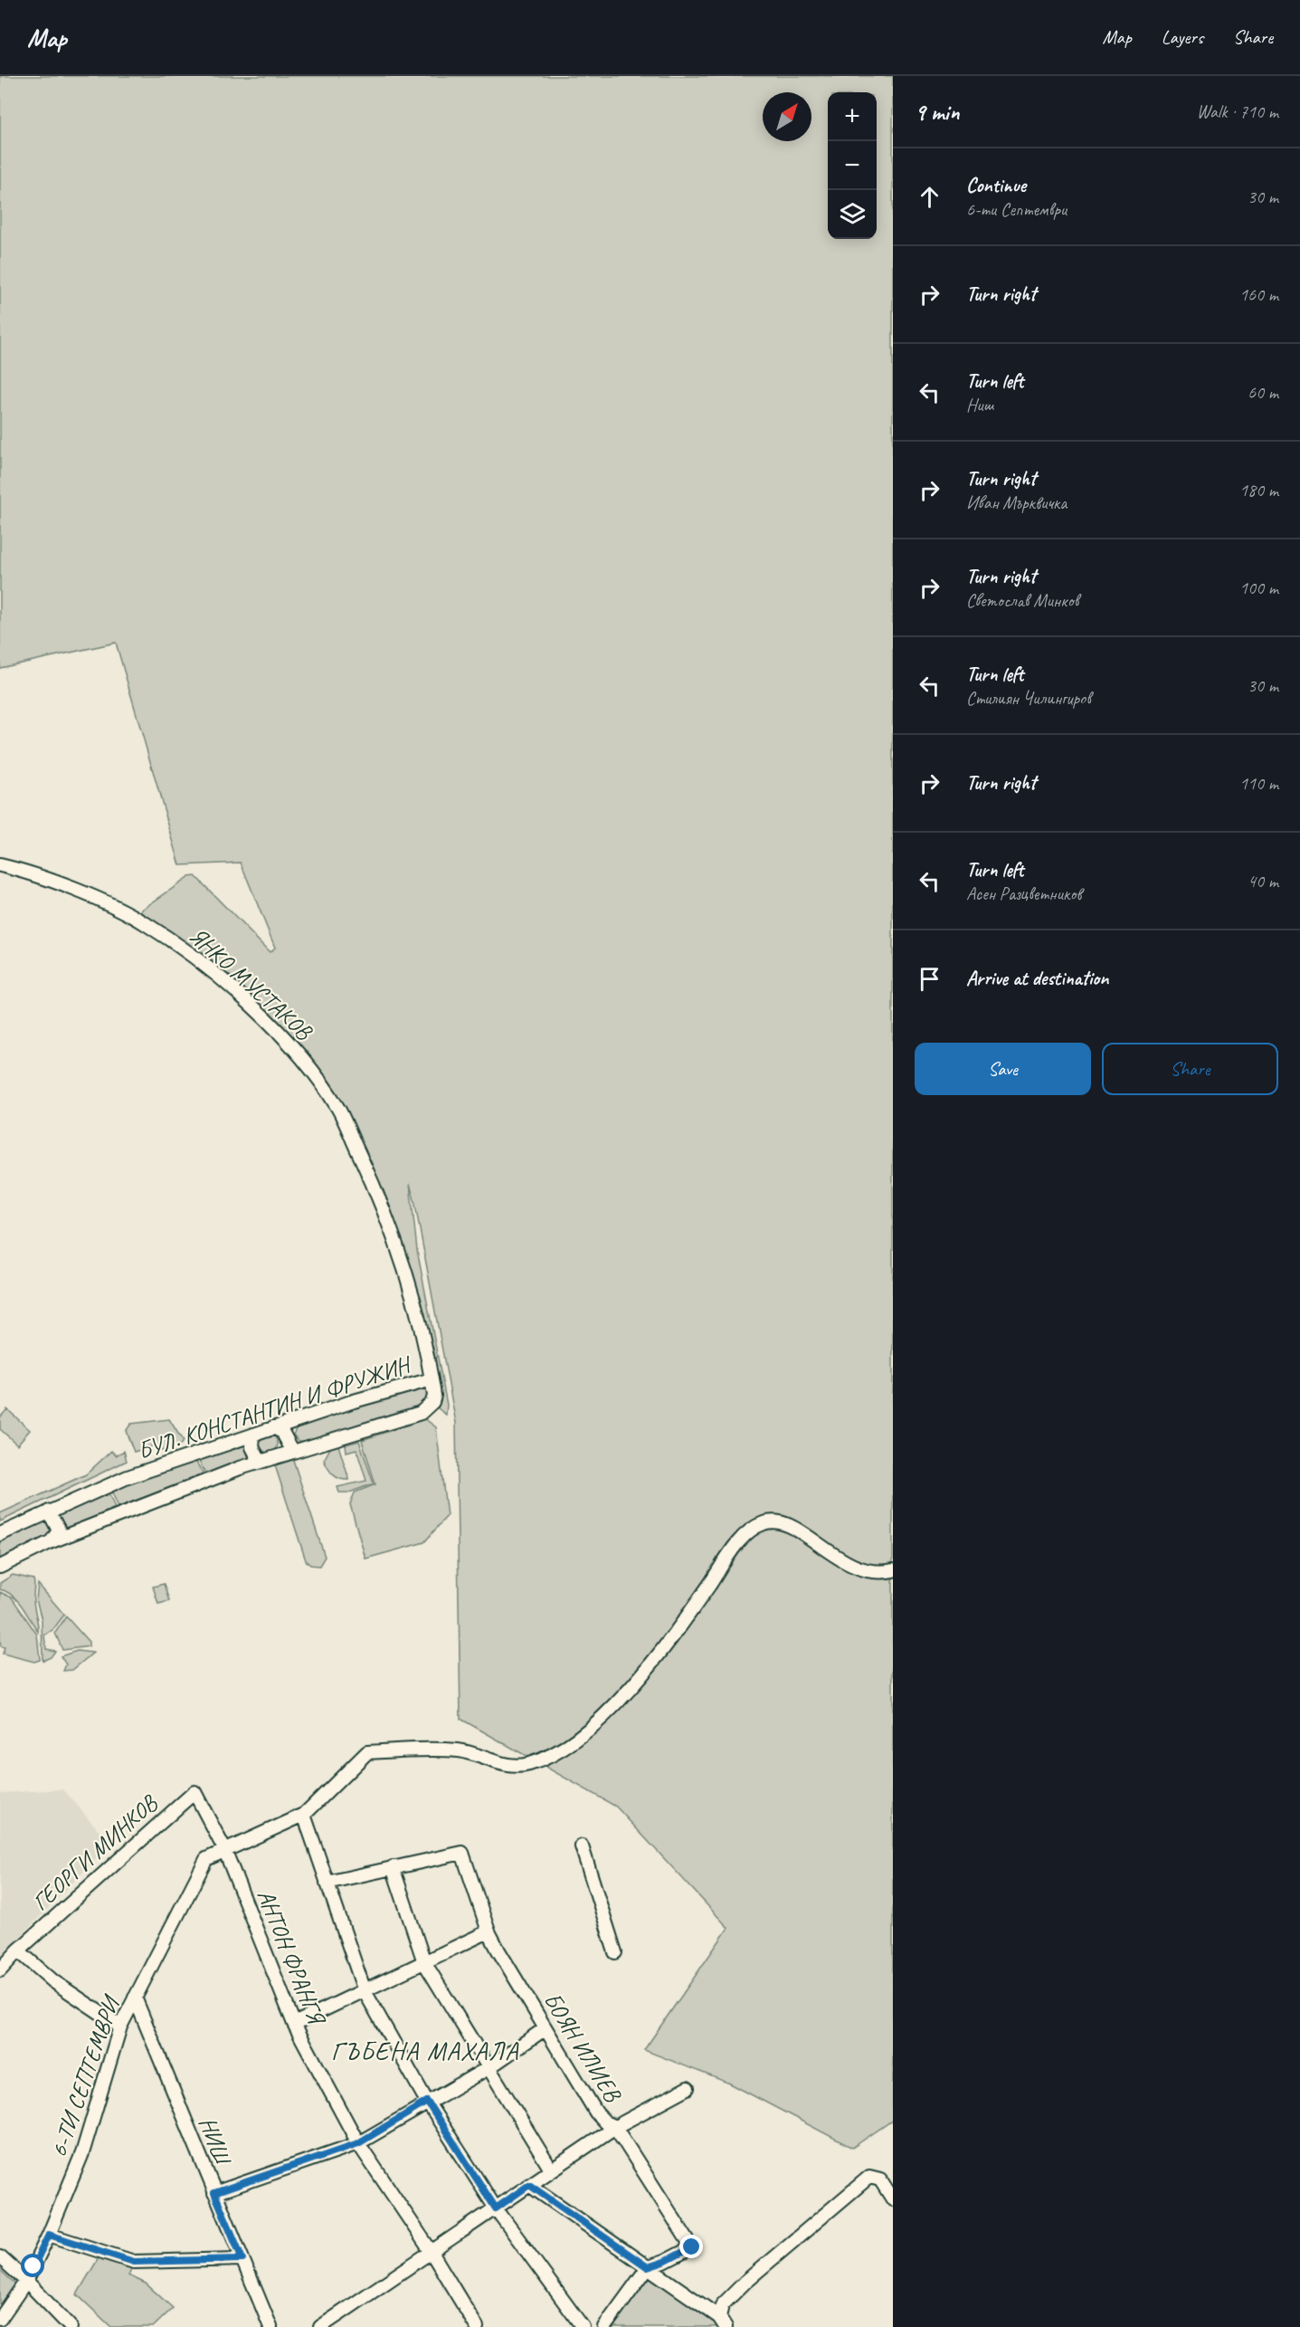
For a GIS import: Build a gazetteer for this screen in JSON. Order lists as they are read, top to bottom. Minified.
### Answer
{"streets":{"street":["ЯНКО МУСТАКОВ","БУЛ. КОНСТАНТИН И ФРУЖИН","ГЕОРГИ МИНКОВ","АНТОН ФРАНГЯ","БОЯН ИЛИЕВ","6-ТИ СЕПТЕМВРИ","НИШ"]},"crossings":[["ЯНКО МУСТАКОВ","БУЛ. КОНСТАНТИН И ФРУЖИН"],["ГЕОРГИ МИНКОВ","АНТОН ФРАНГЯ"],["АНТОН ФРАНГЯ","6-ТИ СЕПТЕМВРИ"],["6-ТИ СЕПТЕМВРИ","НИШ"]],"districts":["ГЪБЕНА МАХАЛА"],"north":"top right","page":{"header":"Map","nav":["Map","Layers","Share"],"heading":["9 min","Walk · 710 m"],"map_buttons":["+","−"],"list":[["Continue","6-ти Септември","30 m"],["Turn right","160 m"],["Turn left","Ниш","60 m"],["Turn right","Иван Мърквичка","180 m"],["Turn right","Светослав Минков","100 m"],["Turn left","Стилиян Чилингиров","30 m"],["Turn right","110 m"],["Turn left","Асен Разцветников","40 m"],"Arrive at destination"],"buttons":["Save","Share"]}}
